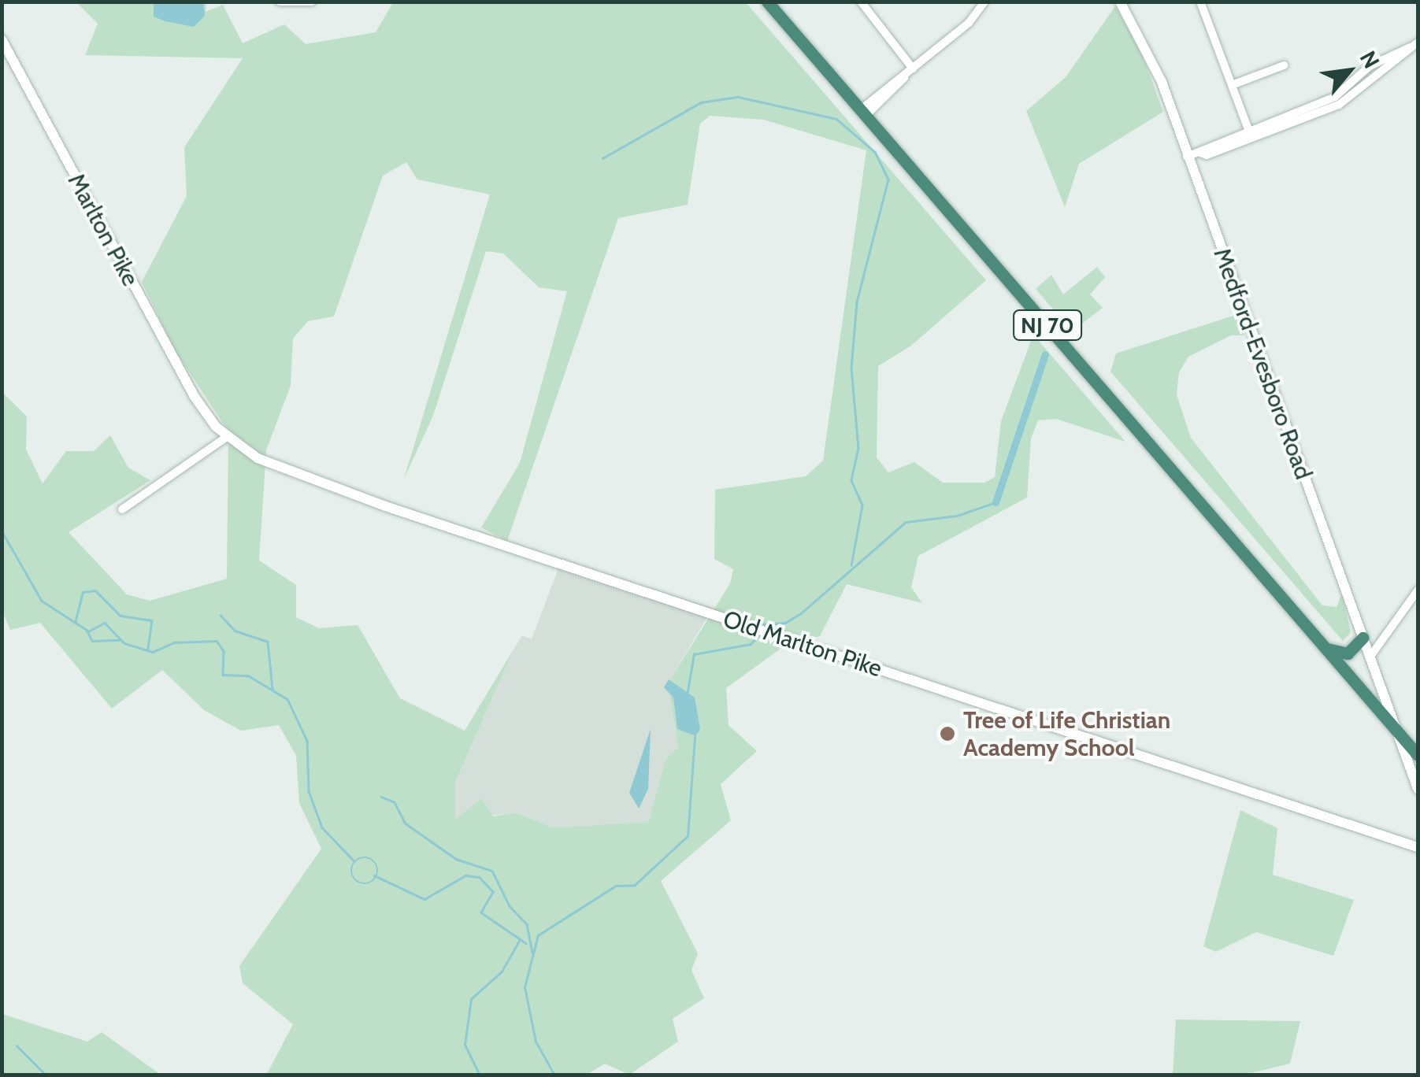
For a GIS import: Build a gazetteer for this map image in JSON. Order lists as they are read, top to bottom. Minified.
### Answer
{"streets":{"highway":["NJ 70"],"street":["Marlton Pike","Medford-Evesboro Road","Old Marlton Pike"]},"crossings":[["Marlton Pike","Old Marlton Pike"],["NJ 70","Medford-Evesboro Road"]],"places":["Tree of Life Christian Academy School"],"north":"top right"}
